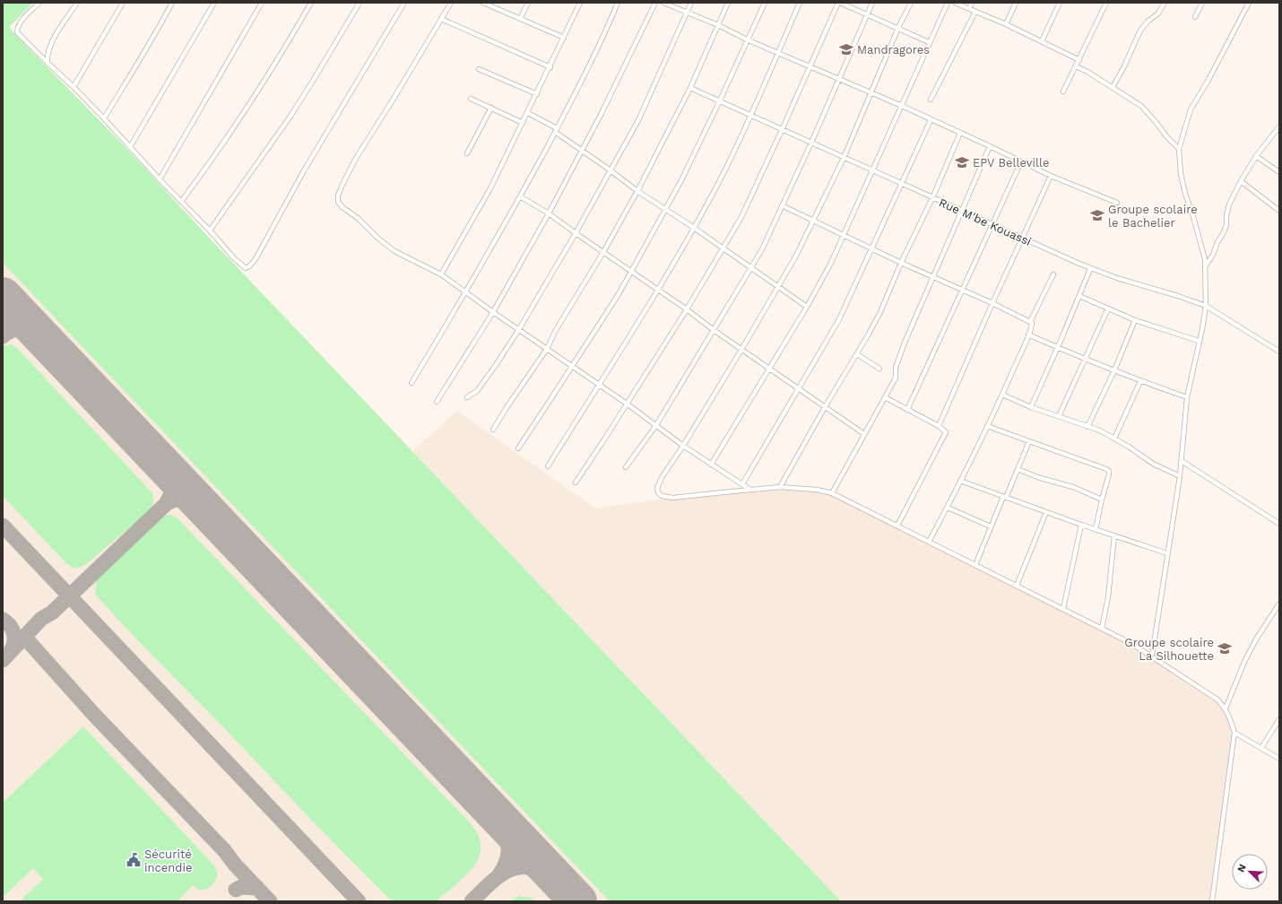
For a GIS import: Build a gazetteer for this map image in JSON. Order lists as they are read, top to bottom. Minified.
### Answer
{"streets":{"street":["Rue M'be Kouassi"]},"places":{"school or university":["Mandragores","EPV Belleville","Groupe scolaire le Bachelier","Groupe scolaire La Silhouette"],"public building":["Sécurité incendie"]},"north":"top left"}
